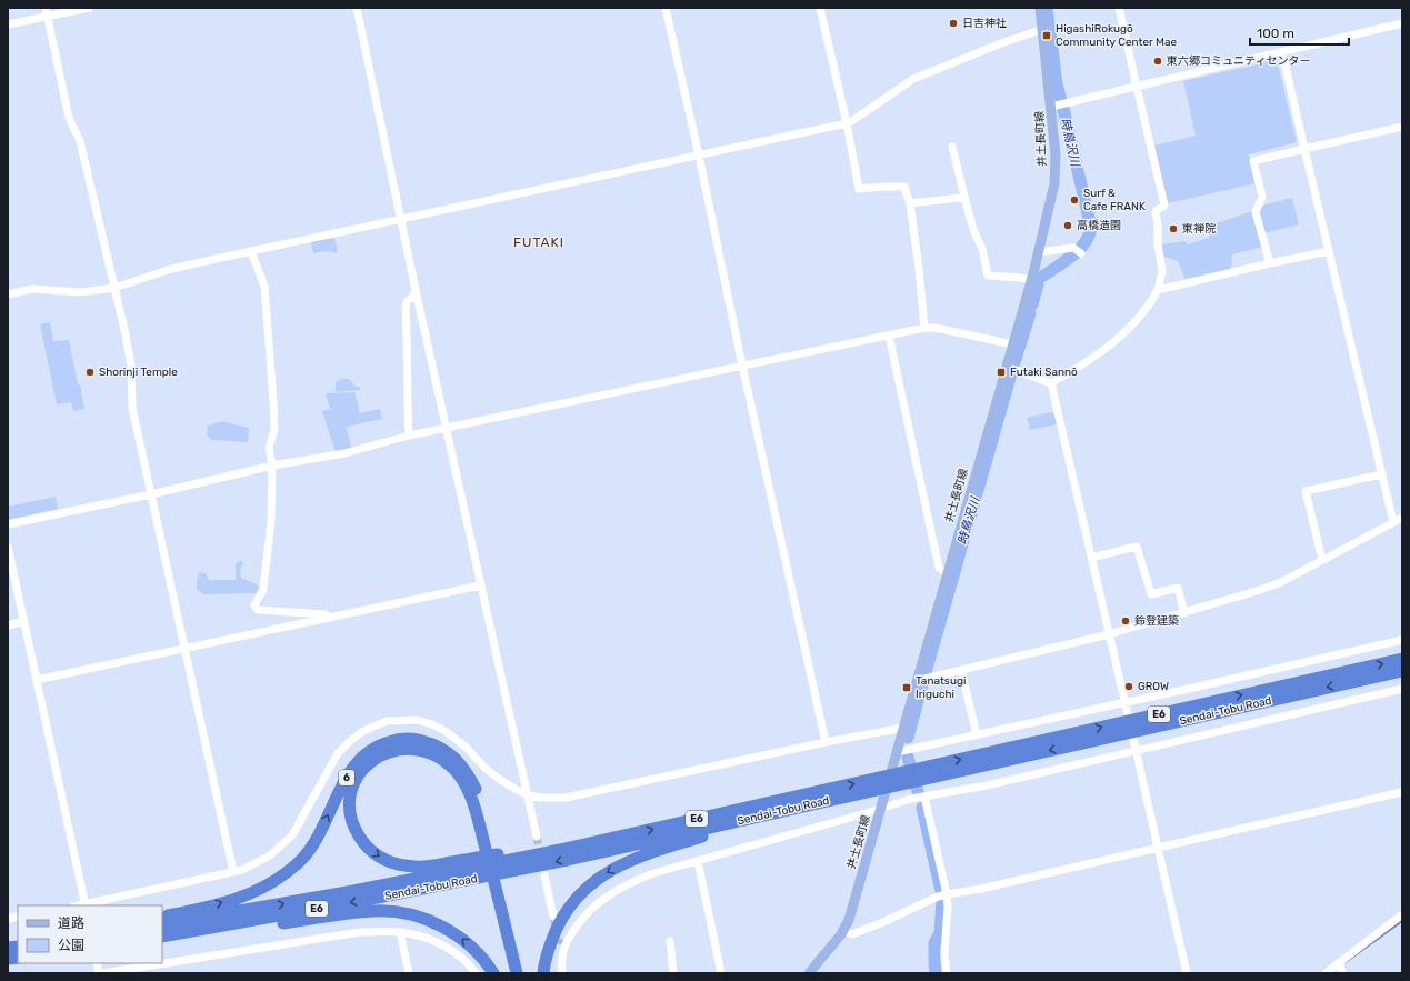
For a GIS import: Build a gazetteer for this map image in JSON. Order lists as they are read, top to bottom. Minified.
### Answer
{"streets":{"highway":["Sendai-Tobu Road","E6","6"],"main road":["井土長町線"]},"crossings":[["Sendai-Tobu Road","6"]],"districts":["FUTAKI"],"water":["時鳥沢川"],"places":{"other":["日吉神社","東六郷コミュニティセンター","Surf & Cafe FRANK","高橋造園","東禅院","Shorinji Temple","鈴登建築","GROW"],"transit":["HigashiRokugō Community Center Mae","Futaki Sannō","Tanatsugi Iriguchi"]},"legend":["道路","公園"],"scale_bar":"100 m"}
